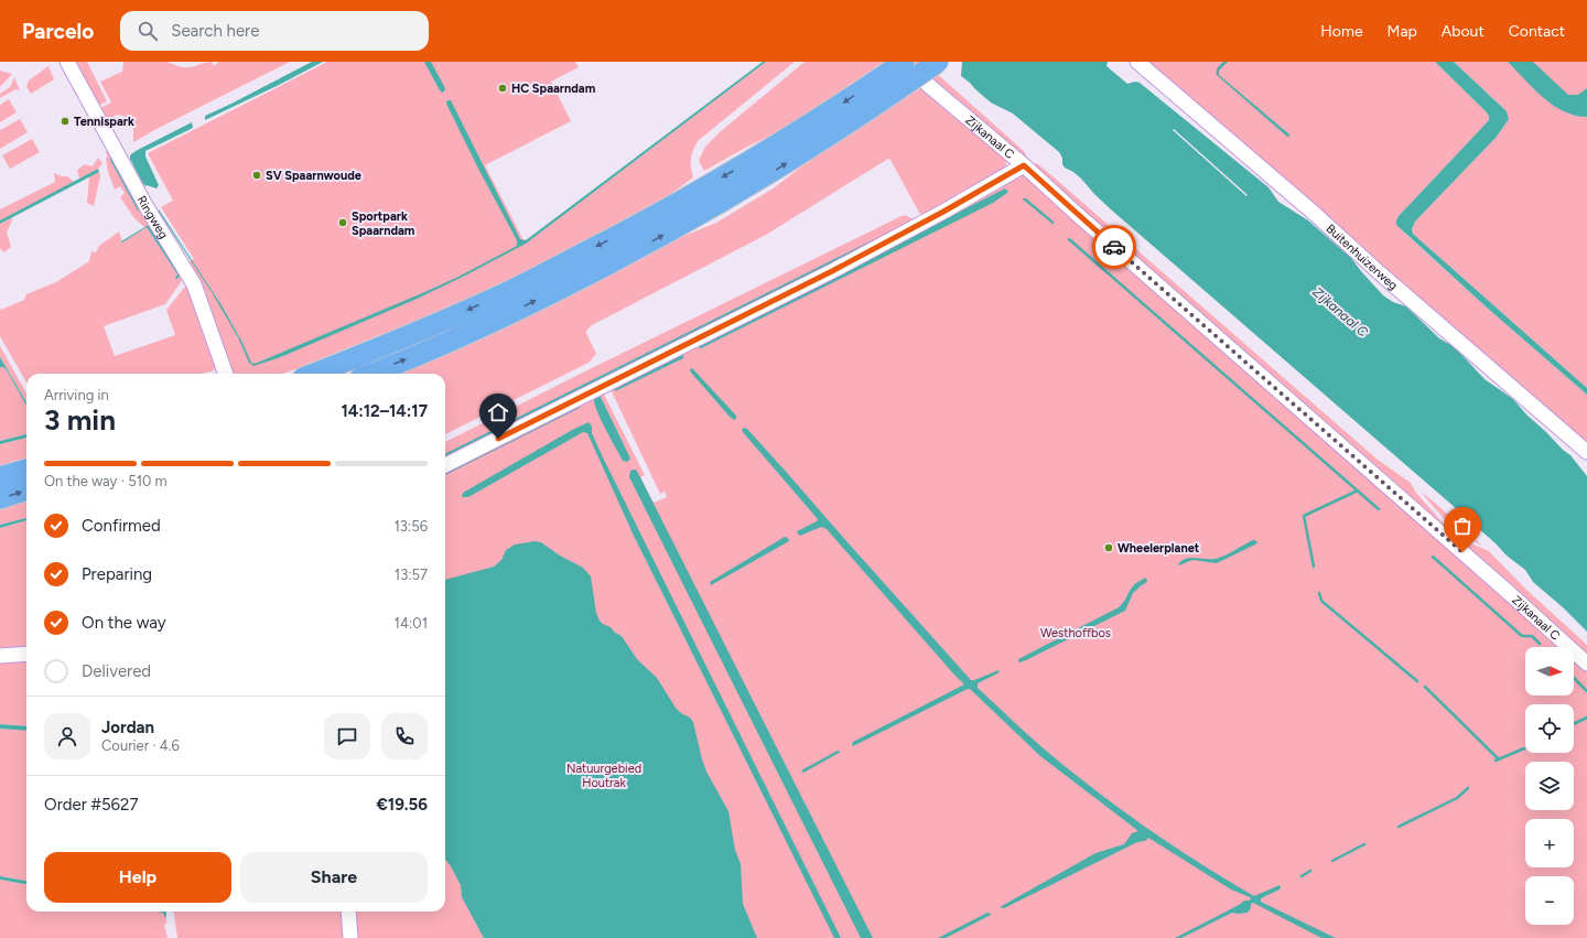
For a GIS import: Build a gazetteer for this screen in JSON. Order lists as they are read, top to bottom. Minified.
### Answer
{"streets":{"street":["Zijkanaal C","Ringweg","Buitenhuizerweg"]},"water":["Zijkanaal C"],"parks":["Westhoffbos","Natuurgebied Houtrak"],"places":["HC Spaarndam","Tennispark","SV Spaarnwoude","Sportpark Spaarndam","Wheelerplanet"],"north":"right","page":{"header":"Parcelo","search":"Search here","nav":["Home","Map","About","Contact"],"heading":["3 min","Arriving in","14:12–14:17"],"panel":["Jordan","Courier · 4.6","Order #5627","€19.56"],"bar":"On the way · 510 m","list":[["Confirmed","13:56"],["Preparing","13:57"],["On the way","14:01"],"Delivered"],"map_buttons":["+","−"],"buttons":["Help","Share"]}}
